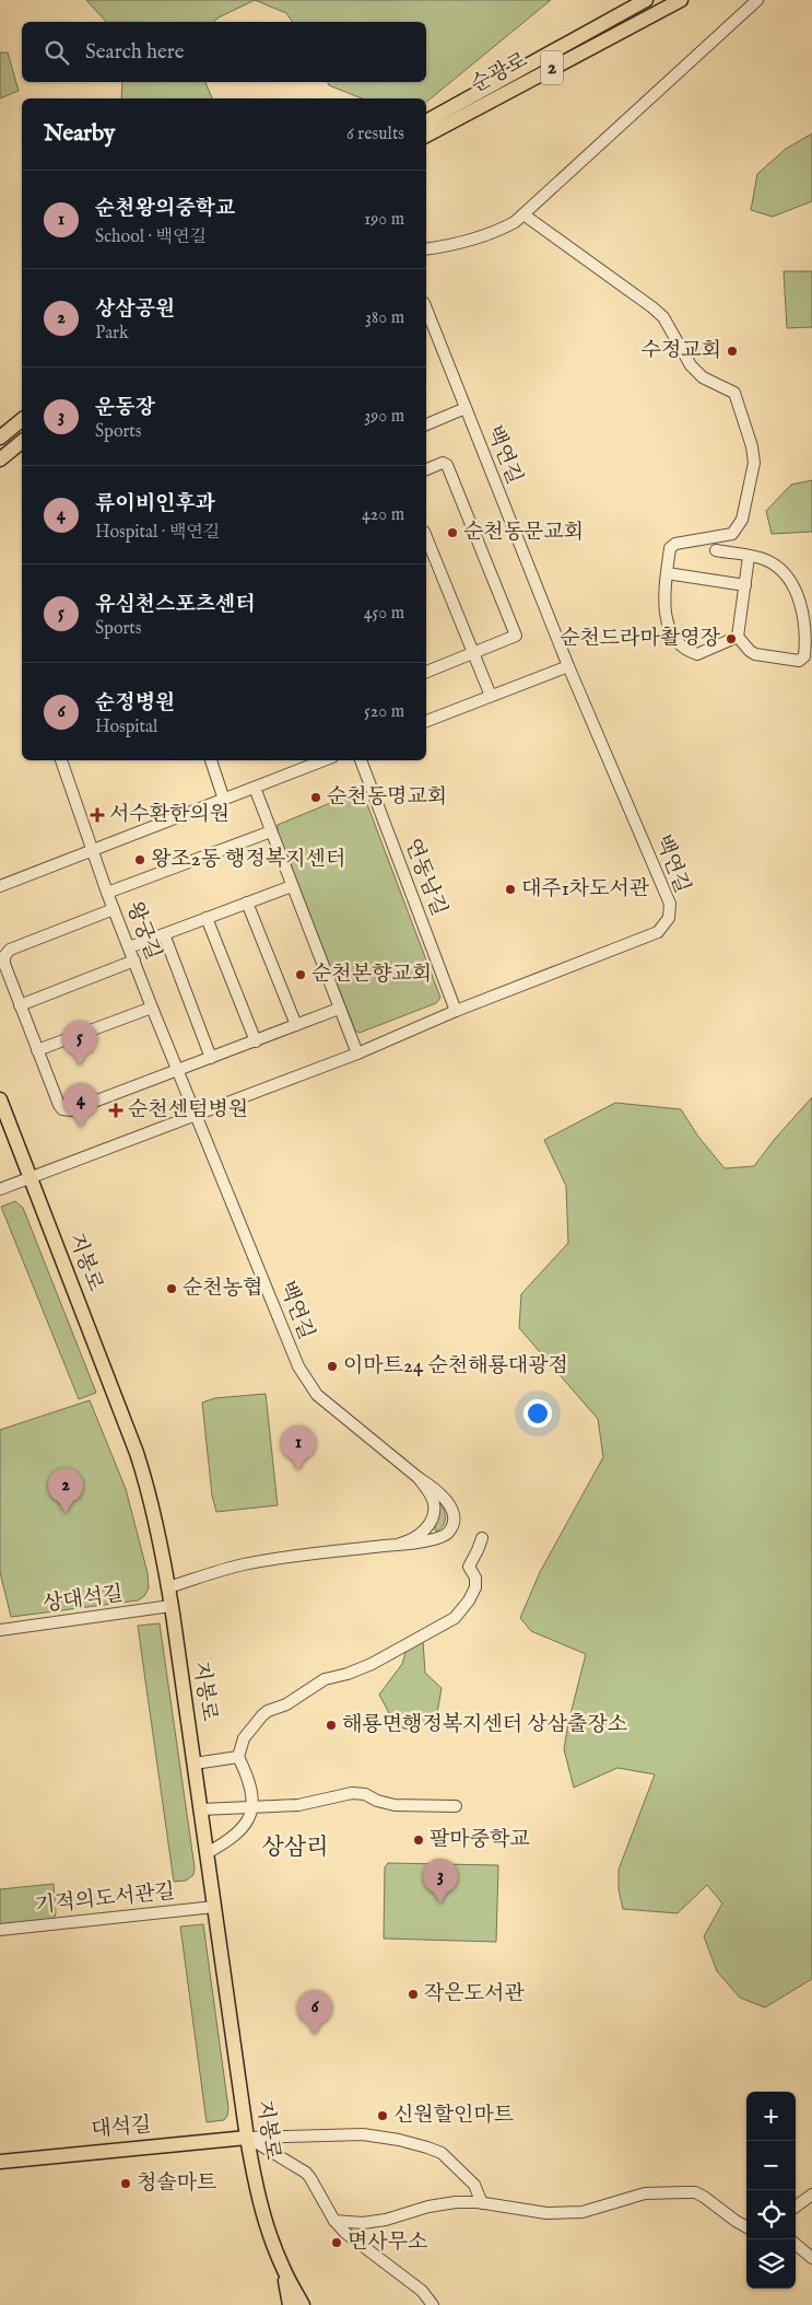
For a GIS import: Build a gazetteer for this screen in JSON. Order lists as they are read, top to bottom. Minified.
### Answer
{"streets":{"main road":["2","순광로","지봉로","대석길"],"street":["백연길","연동남길","왕궁길","상대석길","기적의도서관길"]},"crossings":[["백연길","연동남길"],["백연길","왕궁길"],["백연길","지봉로"],["지봉로","상대석길"],["지봉로","기적의도서관길"],["지봉로","대석길"]],"districts":["상삼리"],"places":{"other":["수정교회","순천동문교회","순천드라마촬영장","순천동명교회","왕조2동 행정복지센터","대주1차도서관","순천본향교회","순천농협","이마트24 순천해룡대광점","해룡면행정복지센터 상삼출장소","팔마중학교","작은도서관","신원할인마트","청솔마트","면사무소"],"health":["서수환한의원","순천센텀병원"]},"page":{"search":"Search here","heading":["Nearby","6 results"],"list":[{"mark":"1","name":"순천왕의중학교","note":"School · 백연길","value":"190 m"},{"mark":"2","name":"상삼공원","note":"Park","value":"380 m"},{"mark":"3","name":"운동장","note":"Sports","value":"390 m"},{"mark":"4","name":"류이비인후과","note":"Hospital · 백연길","value":"420 m"},{"mark":"5","name":"유심천스포츠센터","note":"Sports","value":"450 m"},{"mark":"6","name":"순정병원","note":"Hospital","value":"520 m"}],"pins":["5","4","1","2","3","6"],"map_buttons":["+","−"]}}
